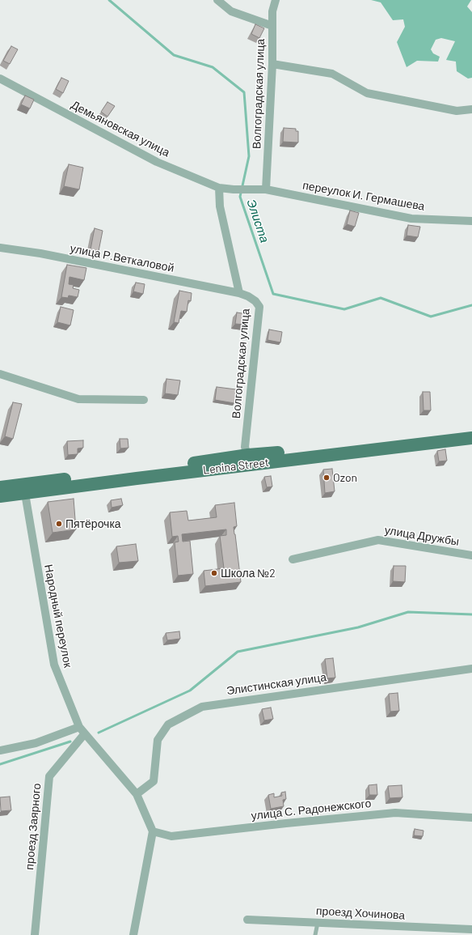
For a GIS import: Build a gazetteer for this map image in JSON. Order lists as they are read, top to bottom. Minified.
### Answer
{"streets":{"main road":["Lenina Street"],"street":["Волгоградская улица","Демьяновская улица","переулок И. Гермашева","улица Р.Веткаловой","улица Дружбы","Народный переулок","Элистинская улица","улица С. Радонежского","проезд Заярного","проезд Хочинова"]},"crossings":[["Волгоградская улица","Демьяновская улица"],["Волгоградская улица","переулок И. Гермашева"],["Волгоградская улица","улица Р.Веткаловой"],["Волгоградская улица","Lenina Street"],["Демьяновская улица","переулок И. Гермашева"],["Lenina Street","Народный переулок"],["Народный переулок","Элистинская улица"],["Народный переулок","улица С. Радонежского"],["Народный переулок","проезд Заярного"]],"water":["Элиста"],"places":["Ozon","Пятёрочка","Школа №2"]}
